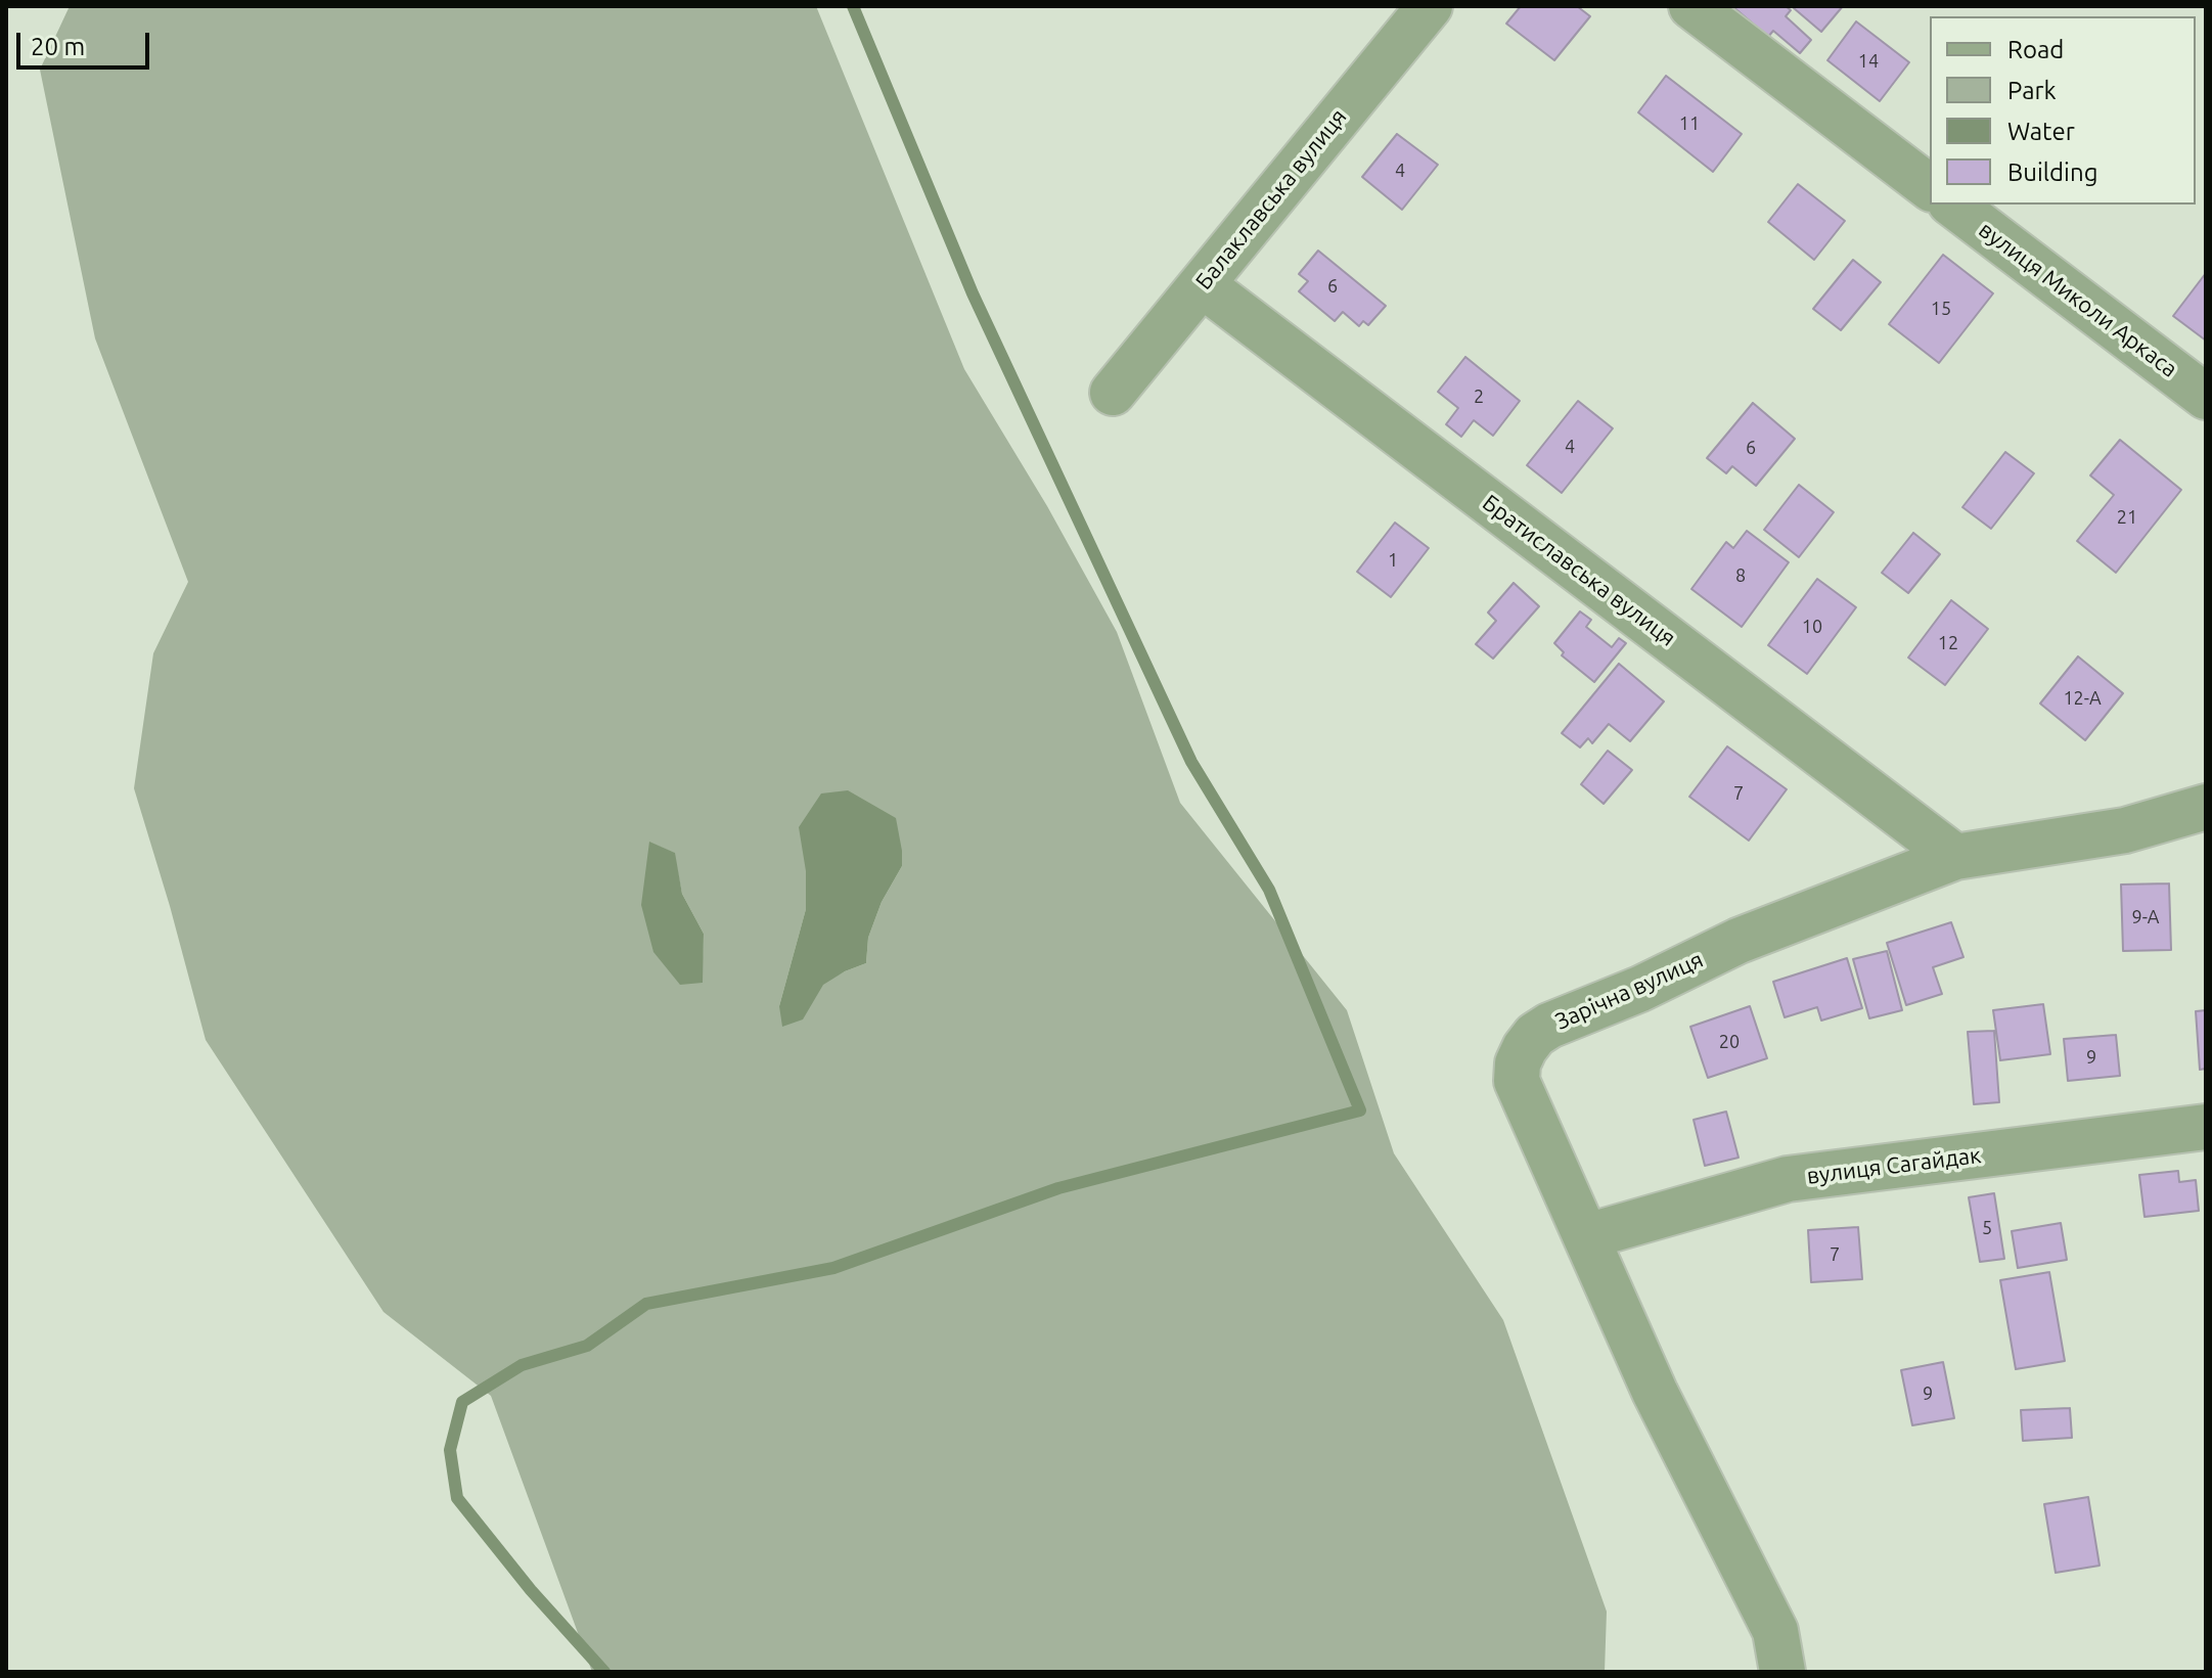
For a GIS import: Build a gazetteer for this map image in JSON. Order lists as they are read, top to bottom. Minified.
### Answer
{"streets":{"street":["Балаклавська вулиця","вулиця Миколи Аркаса","Братиславська вулиця","Зарічна вулиця","вулиця Сагайдак"]},"crossings":[["Балаклавська вулиця","Братиславська вулиця"],["Братиславська вулиця","Зарічна вулиця"],["Зарічна вулиця","вулиця Сагайдак"]],"house_numbers":["14","11","4","6","15","2","4","6","21","1","8","10","12","12-А","7","9-А","20","9","5","7","9"],"legend":["Road","Park","Water","Building"],"scale_bar":"20 m"}
